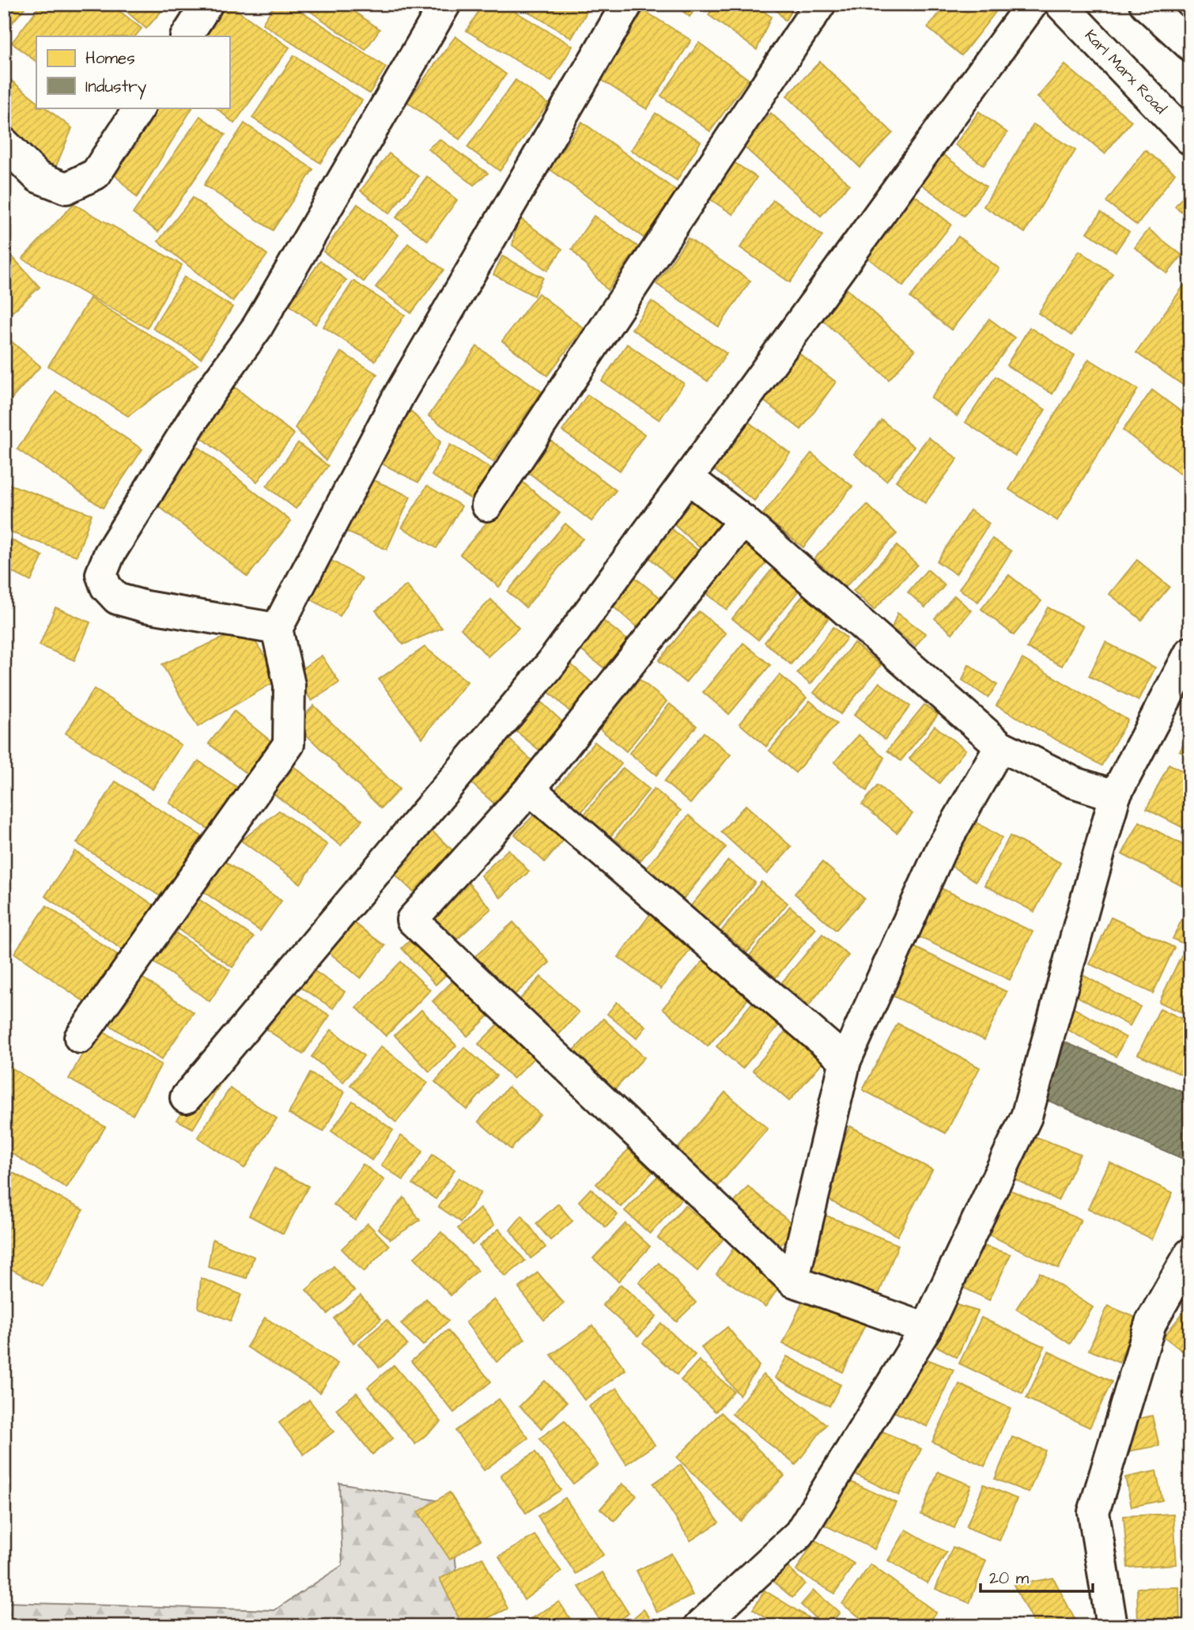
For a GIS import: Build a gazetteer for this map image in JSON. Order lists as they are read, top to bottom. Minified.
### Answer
{"streets":{"street":["Karl Marx Road"]},"legend":["Homes","Industry"],"scale_bar":"20 m"}
